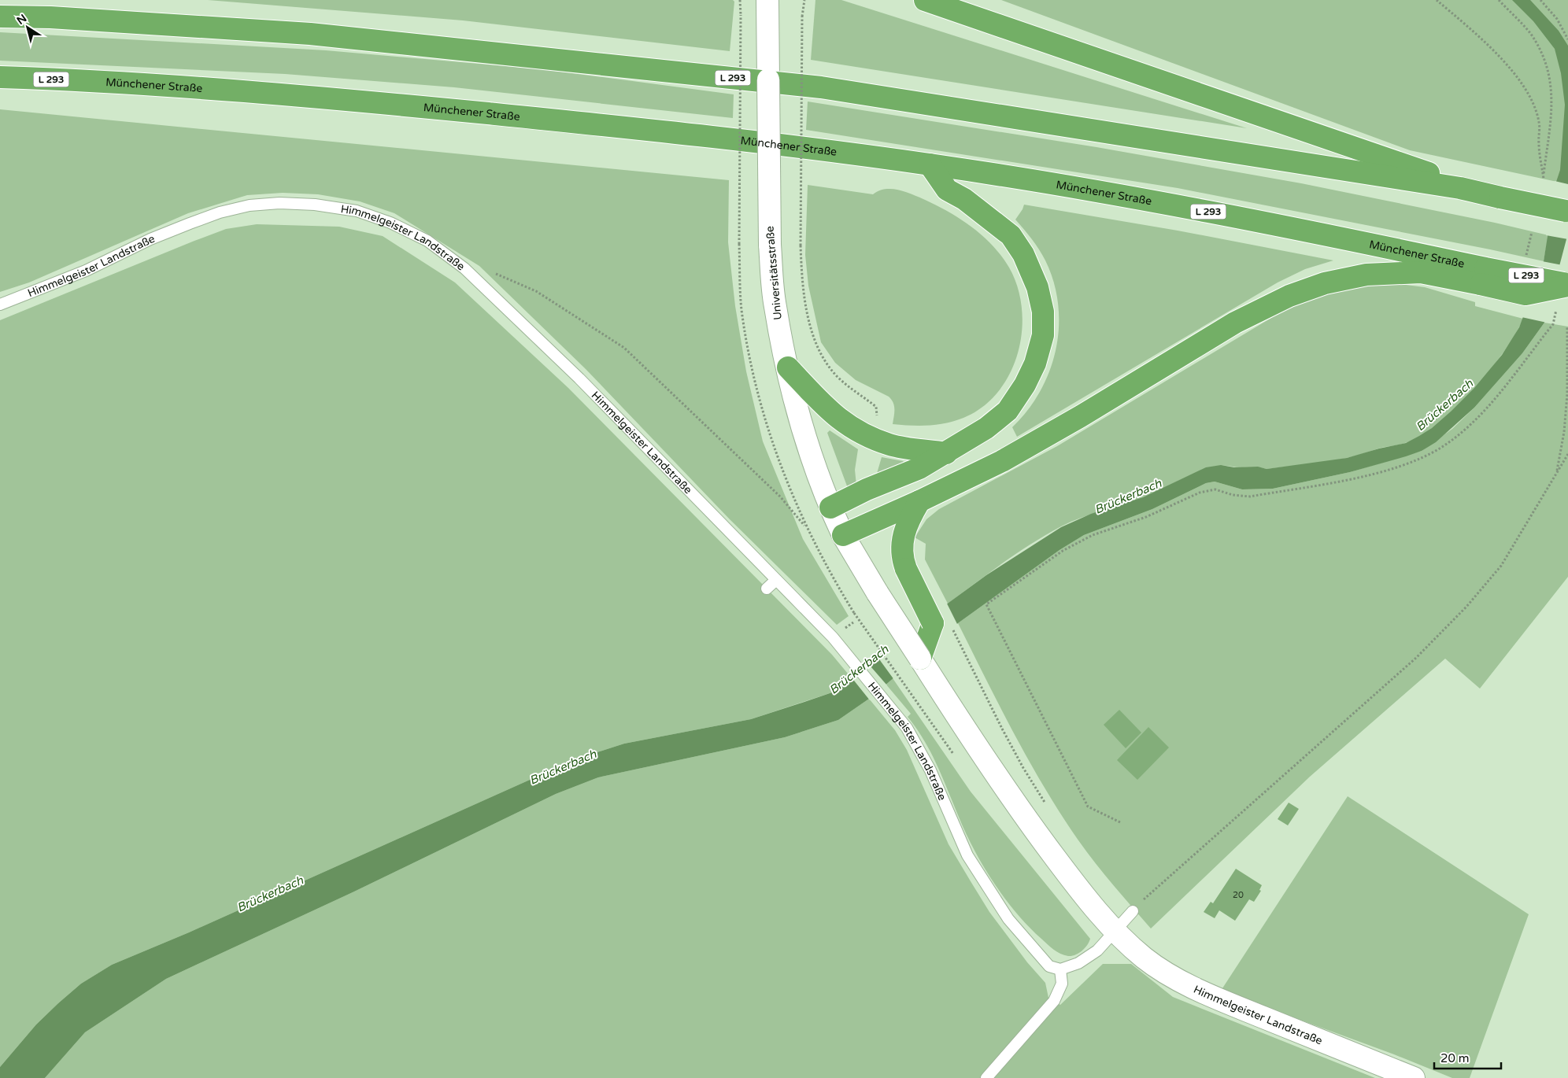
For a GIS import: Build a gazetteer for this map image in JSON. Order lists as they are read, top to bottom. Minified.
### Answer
{"streets":{"highway":["L 293","Münchener Straße"],"street":["Himmelgeister Landstraße","Universitätsstraße"]},"crossings":[["Himmelgeister Landstraße","Universitätsstraße"]],"water":["Brückerbach"],"house_numbers":["20"],"scale_bar":"20 m","north":"top left"}
